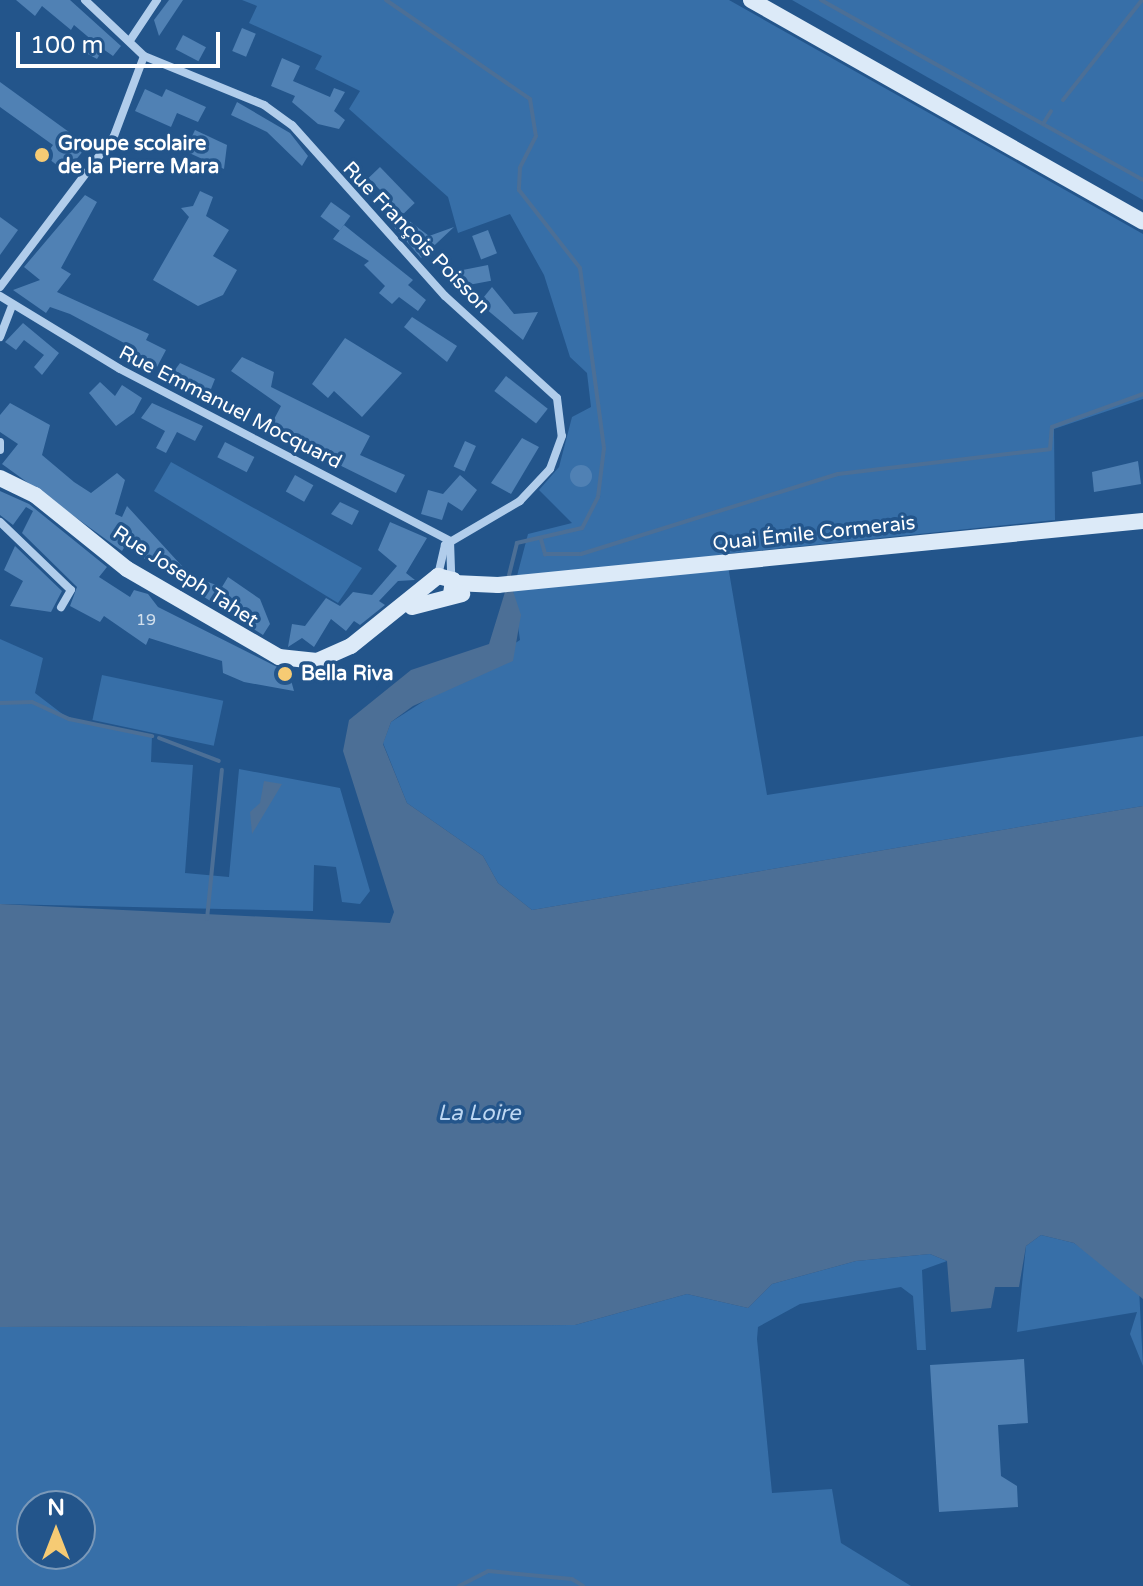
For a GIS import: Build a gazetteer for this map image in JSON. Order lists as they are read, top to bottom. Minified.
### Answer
{"streets":{"street":["Rue François Poisson","Rue Emmanuel Mocquard","Quai Émile Cormerais","Rue Joseph Tahet"]},"crossings":[["Rue François Poisson","Rue Emmanuel Mocquard"],["Quai Émile Cormerais","Rue Joseph Tahet"]],"water":["La Loire"],"places":["Groupe scolaire de la Pierre Mara","Bella Riva"],"house_numbers":["19"],"scale_bar":"100 m","north":"top"}
